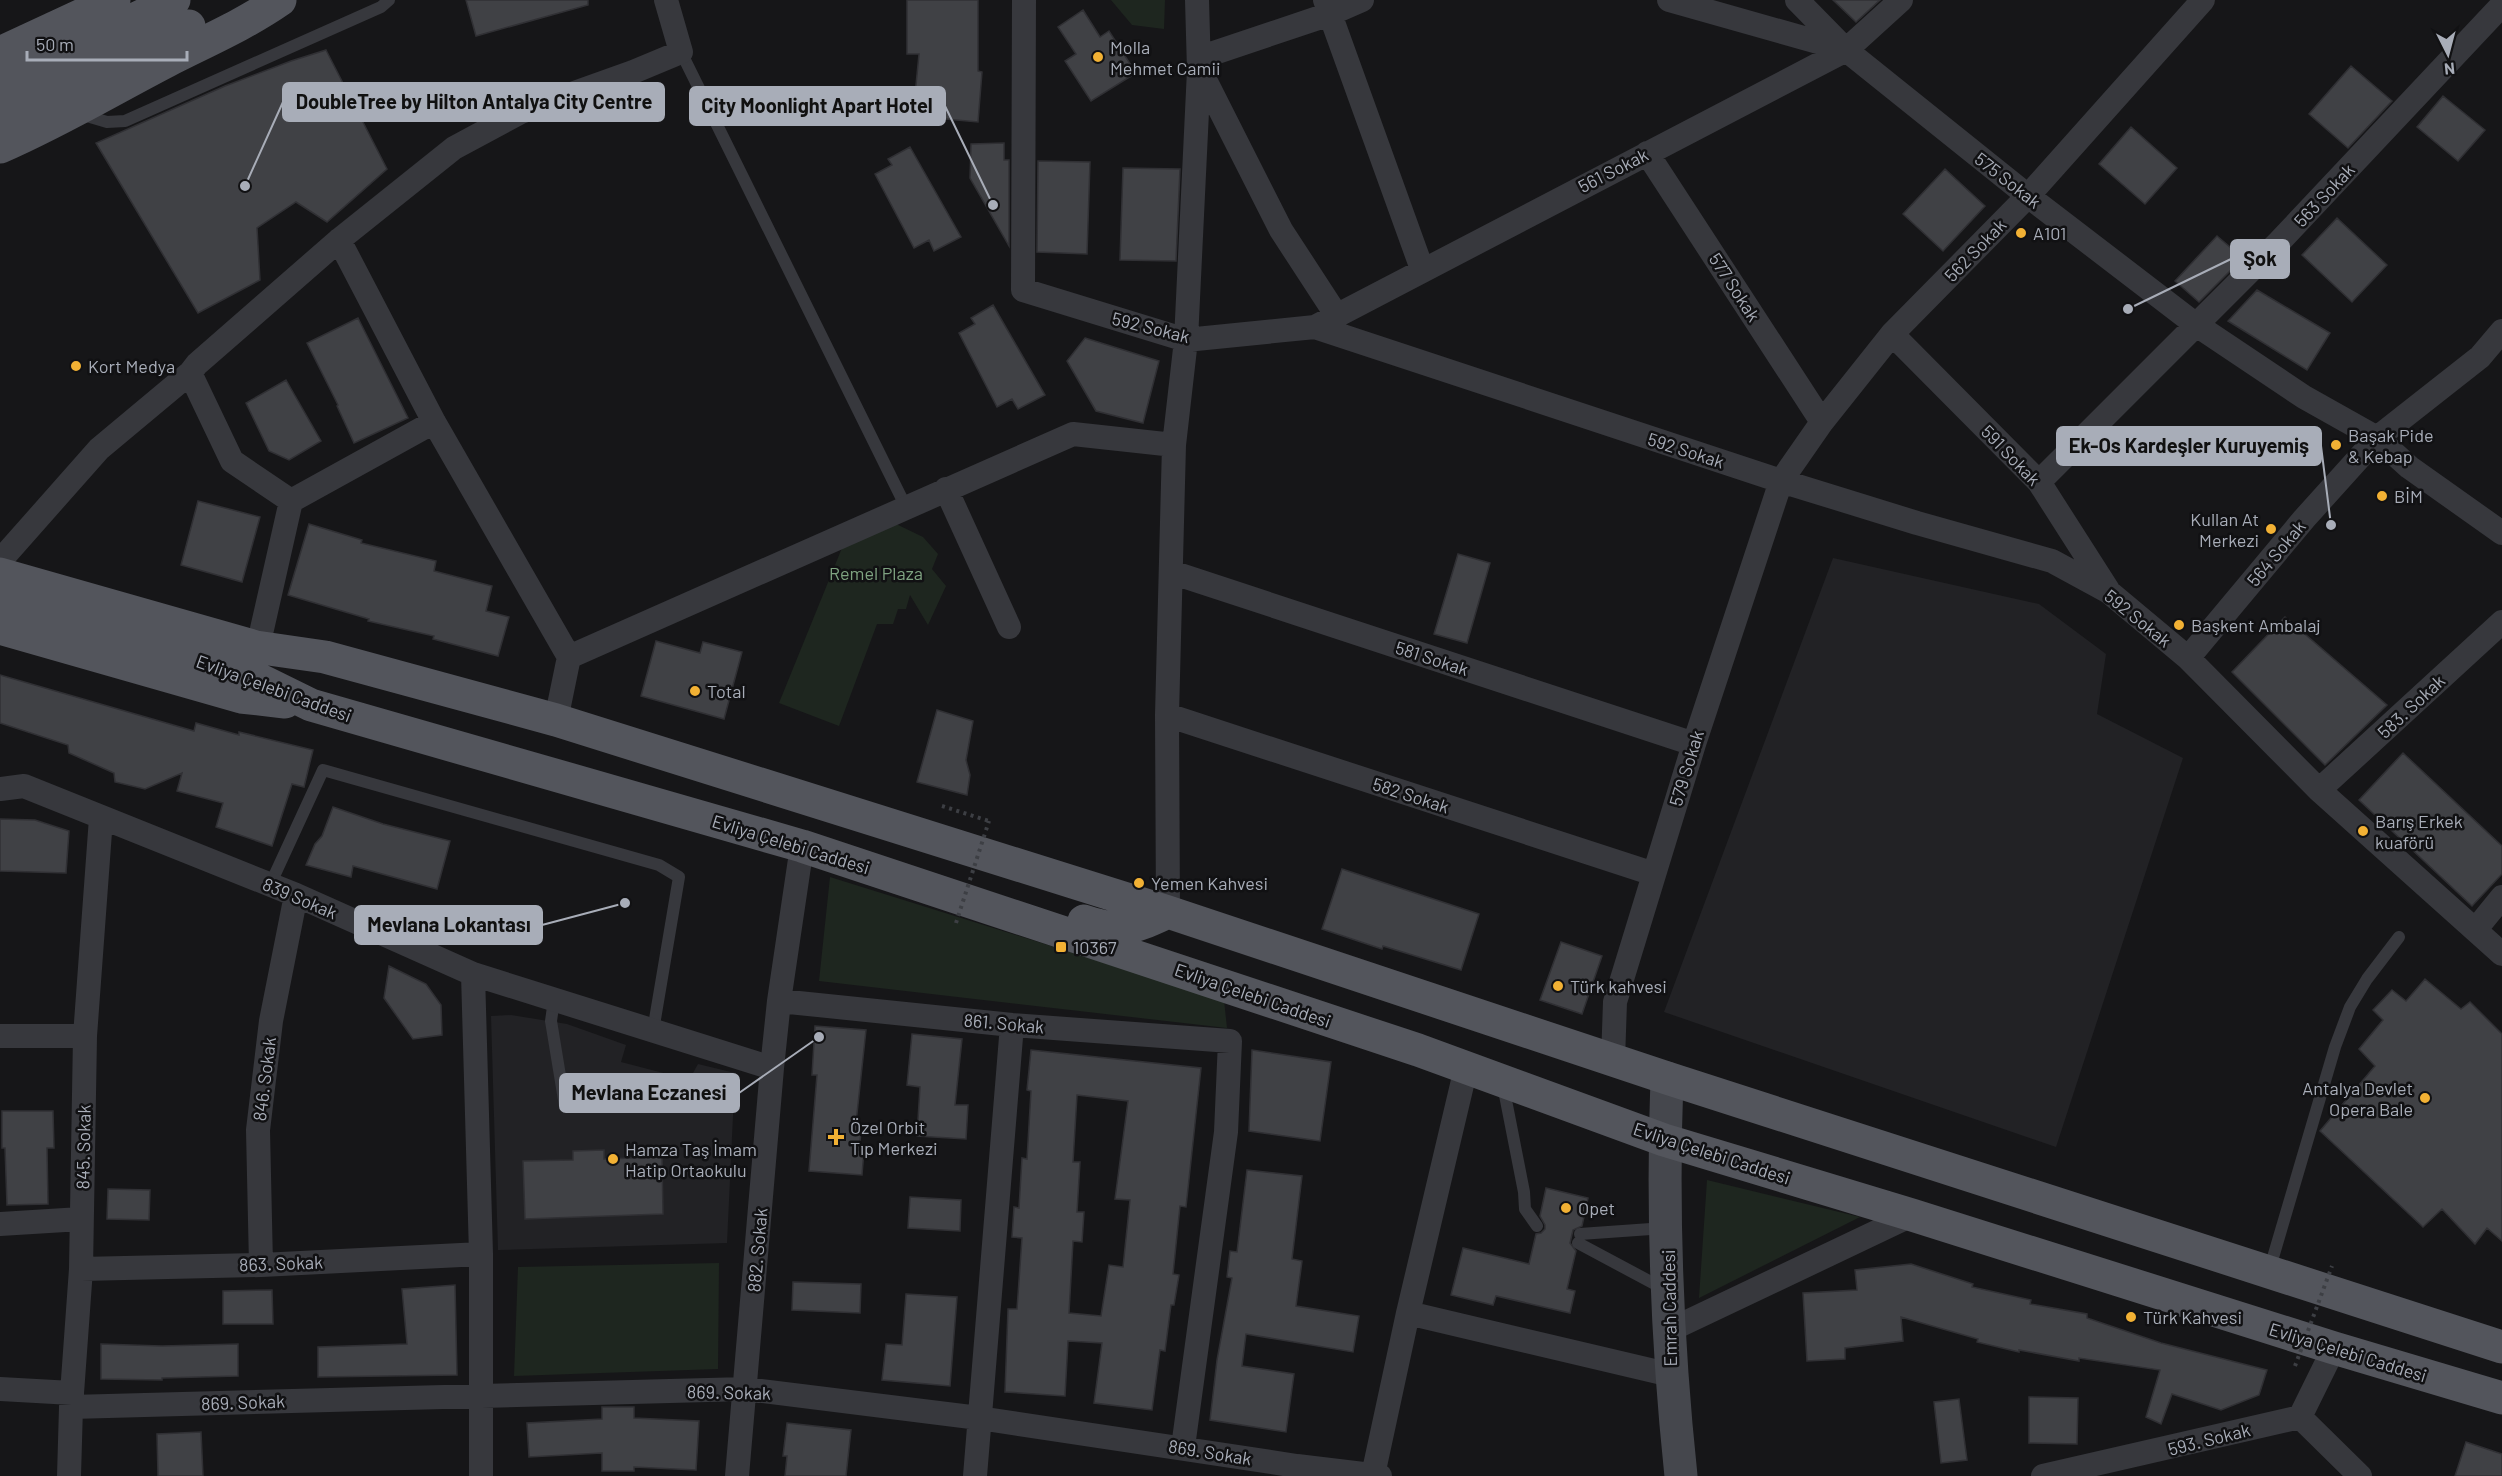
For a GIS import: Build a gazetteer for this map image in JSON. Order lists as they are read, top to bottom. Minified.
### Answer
{"streets":{"main road":["Evliya Çelebi Caddesi"],"street":["561 Sokak","575 Sokak","563 Sokak","562 Sokak","577 Sokak","592 Sokak","591 Sokak","564 Sokak","581 Sokak","583. Sokak","579 Sokak","582 Sokak","839 Sokak","861. Sokak","846. Sokak","845. Sokak","882. Sokak","863. Sokak","Emrah Caddesi","869. Sokak","593. Sokak"]},"crossings":[["561 Sokak","575 Sokak"],["561 Sokak","577 Sokak"],["561 Sokak","592 Sokak"],["575 Sokak","563 Sokak"],["575 Sokak","562 Sokak"],["575 Sokak","564 Sokak"],["563 Sokak","591 Sokak"],["562 Sokak","577 Sokak"],["562 Sokak","592 Sokak"],["562 Sokak","591 Sokak"],["562 Sokak","579 Sokak"],["592 Sokak","591 Sokak"],["592 Sokak","564 Sokak"],["592 Sokak","583. Sokak"],["592 Sokak","579 Sokak"],["581 Sokak","579 Sokak"],["Evliya Çelebi Caddesi","579 Sokak"],["Evliya Çelebi Caddesi","882. Sokak"],["Evliya Çelebi Caddesi","Emrah Caddesi"],["579 Sokak","582 Sokak"],["839 Sokak","846. Sokak"],["839 Sokak","845. Sokak"],["839 Sokak","882. Sokak"],["861. Sokak","882. Sokak"],["861. Sokak","869. Sokak"],["846. Sokak","863. Sokak"],["845. Sokak","863. Sokak"],["845. Sokak","869. Sokak"],["882. Sokak","869. Sokak"]],"parks":["Remel Plaza"],"places":{"other":["Molla Mehmet Camii","DoubleTree by Hilton Antalya City Centre","City Moonlight Apart Hotel","A101","Şok","Kort Medya","Başak Pide & Kebap","BİM","Ek-Os Kardeşler Kuruyemiş","Kullan At Merkezi","Başkent Ambalaj","Total","Barış Erkek kuaförü","Yemen Kahvesi","Mevlana Lokantası","Türk kahvesi","Mevlana Eczanesi","Antalya Devlet Opera Bale","Hamza Taş İmam Hatip Ortaokulu","Opet","Türk Kahvesi"],"transit":["10367"],"health":["Özel Orbit Tıp Merkezi"]},"scale_bar":"50 m","north":"bottom"}
